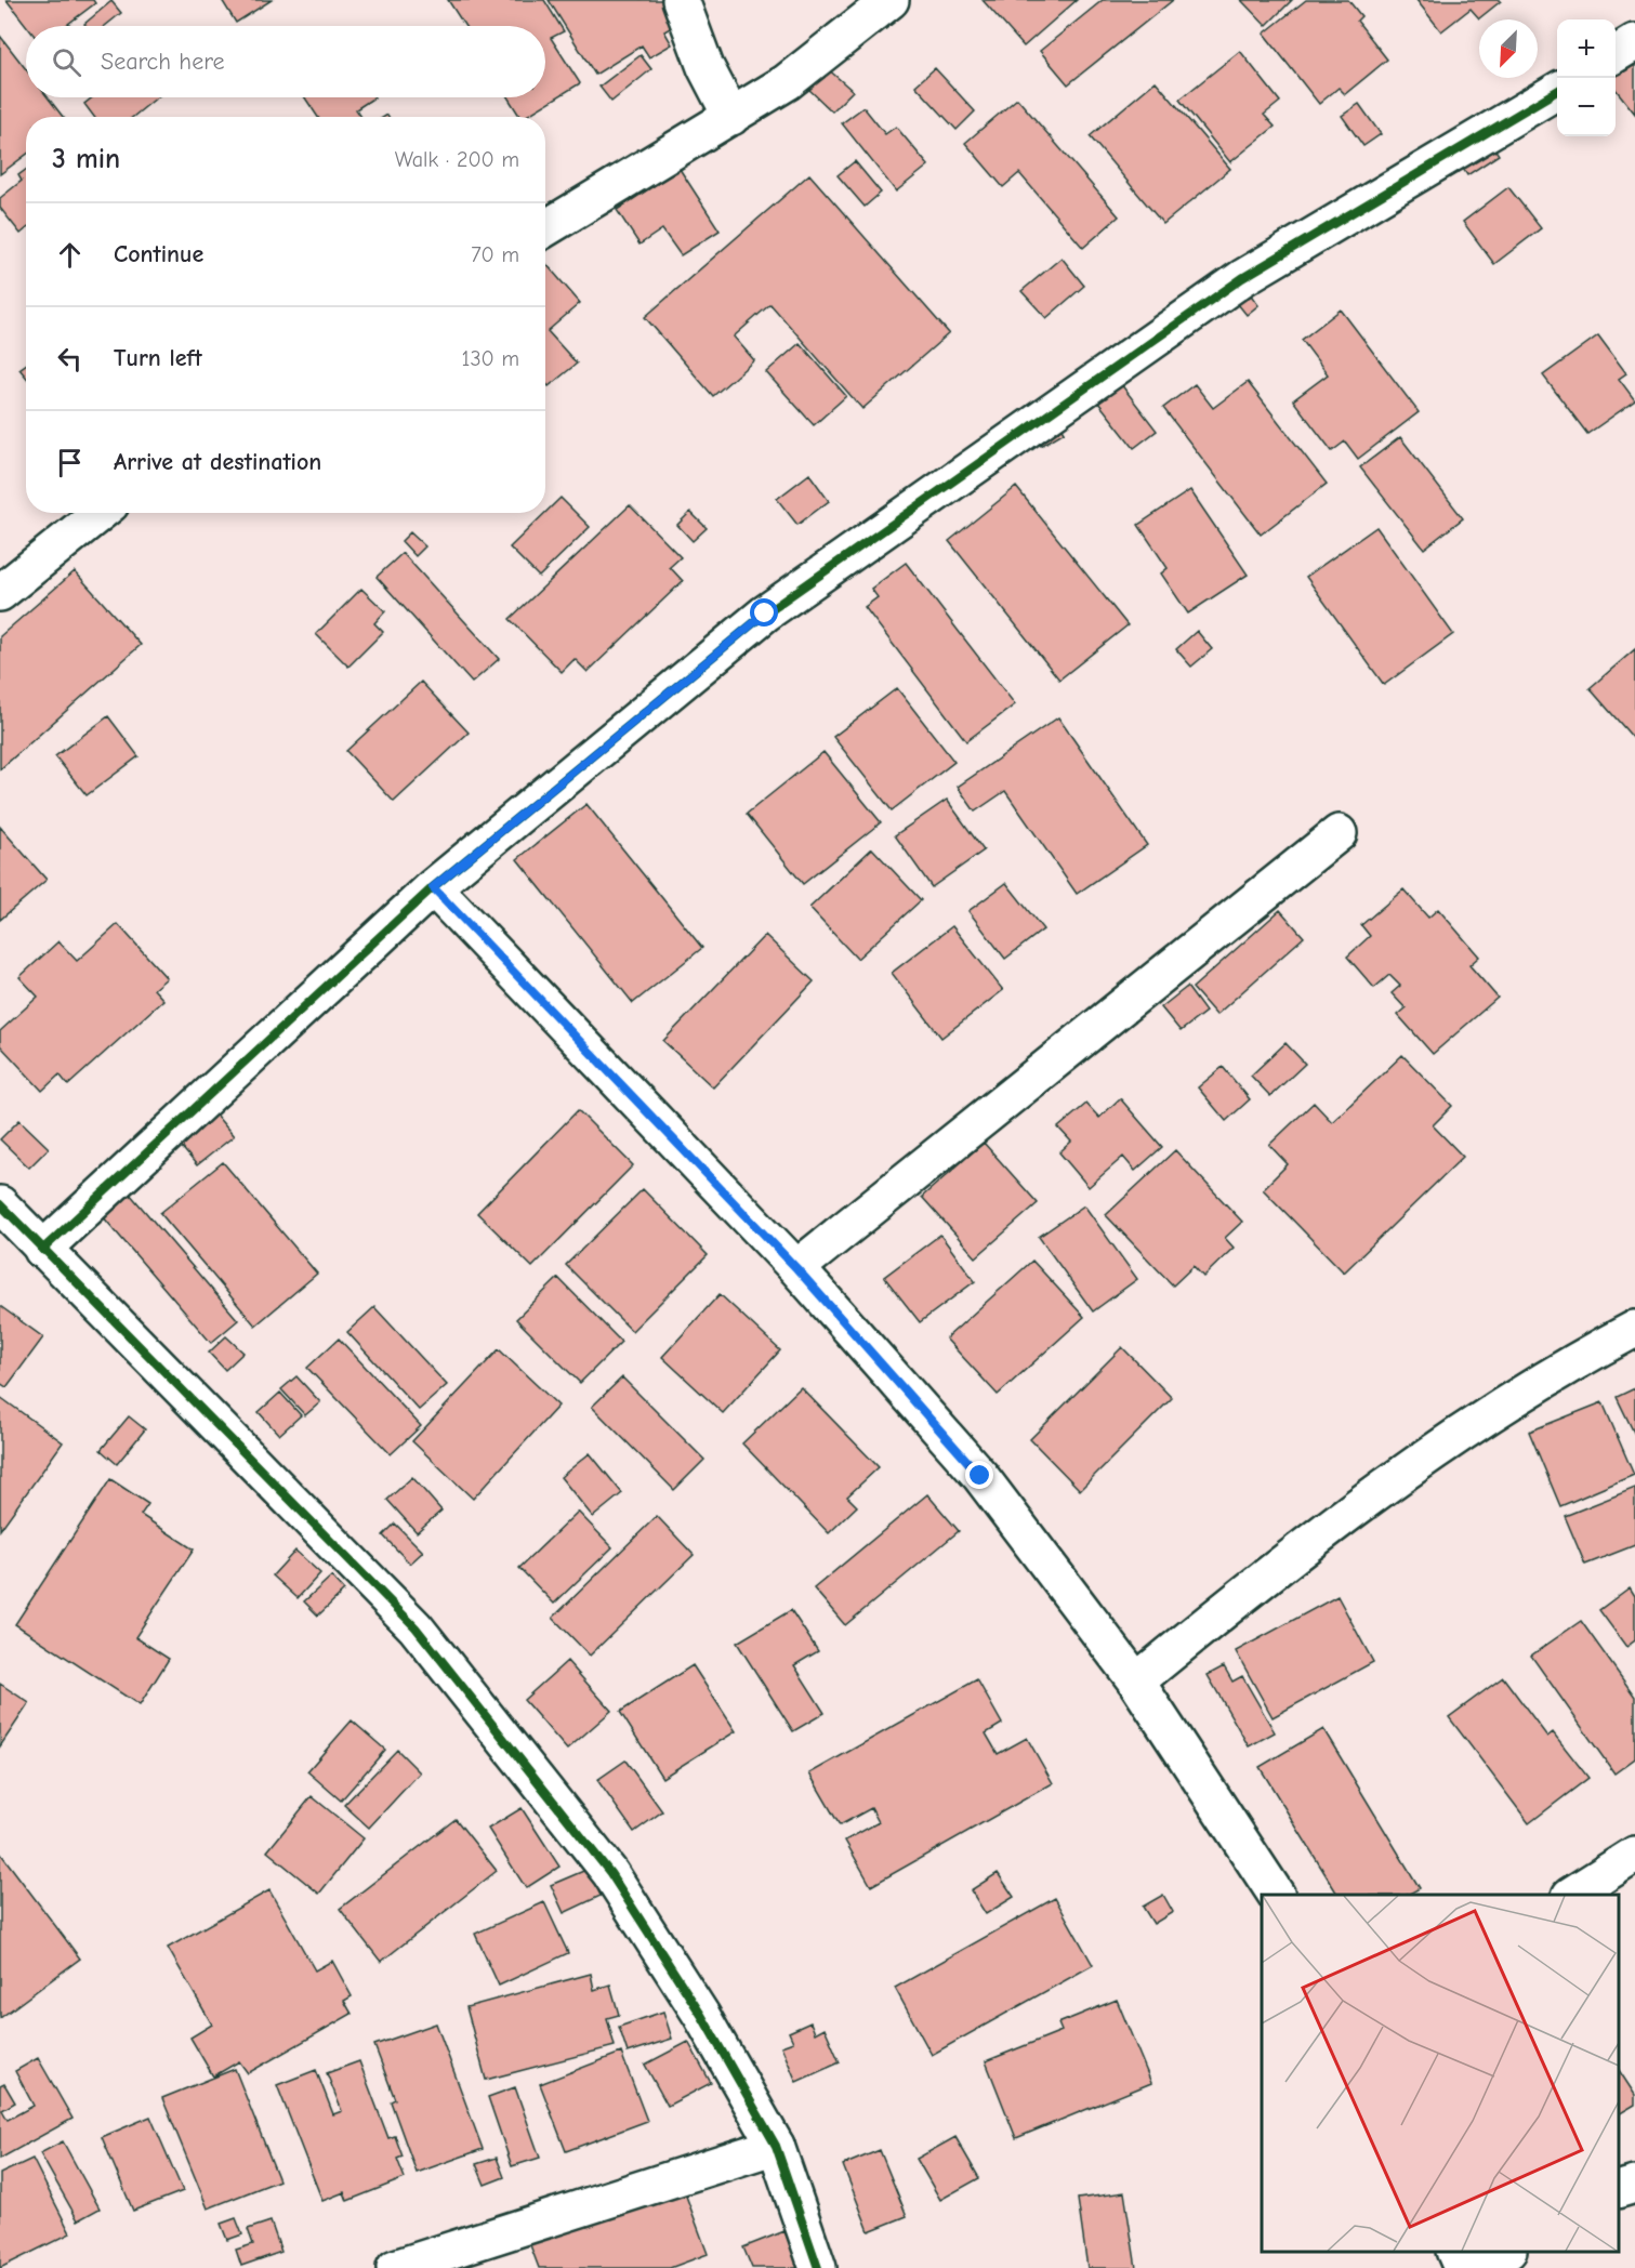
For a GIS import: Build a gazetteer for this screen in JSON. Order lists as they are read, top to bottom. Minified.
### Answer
{"north":"bottom left","page":{"map_buttons":["+","−"],"search":"Search here","heading":["3 min","Walk · 200 m"],"list":[["Continue","70 m"],["Turn left","130 m"],"Arrive at destination"]}}
